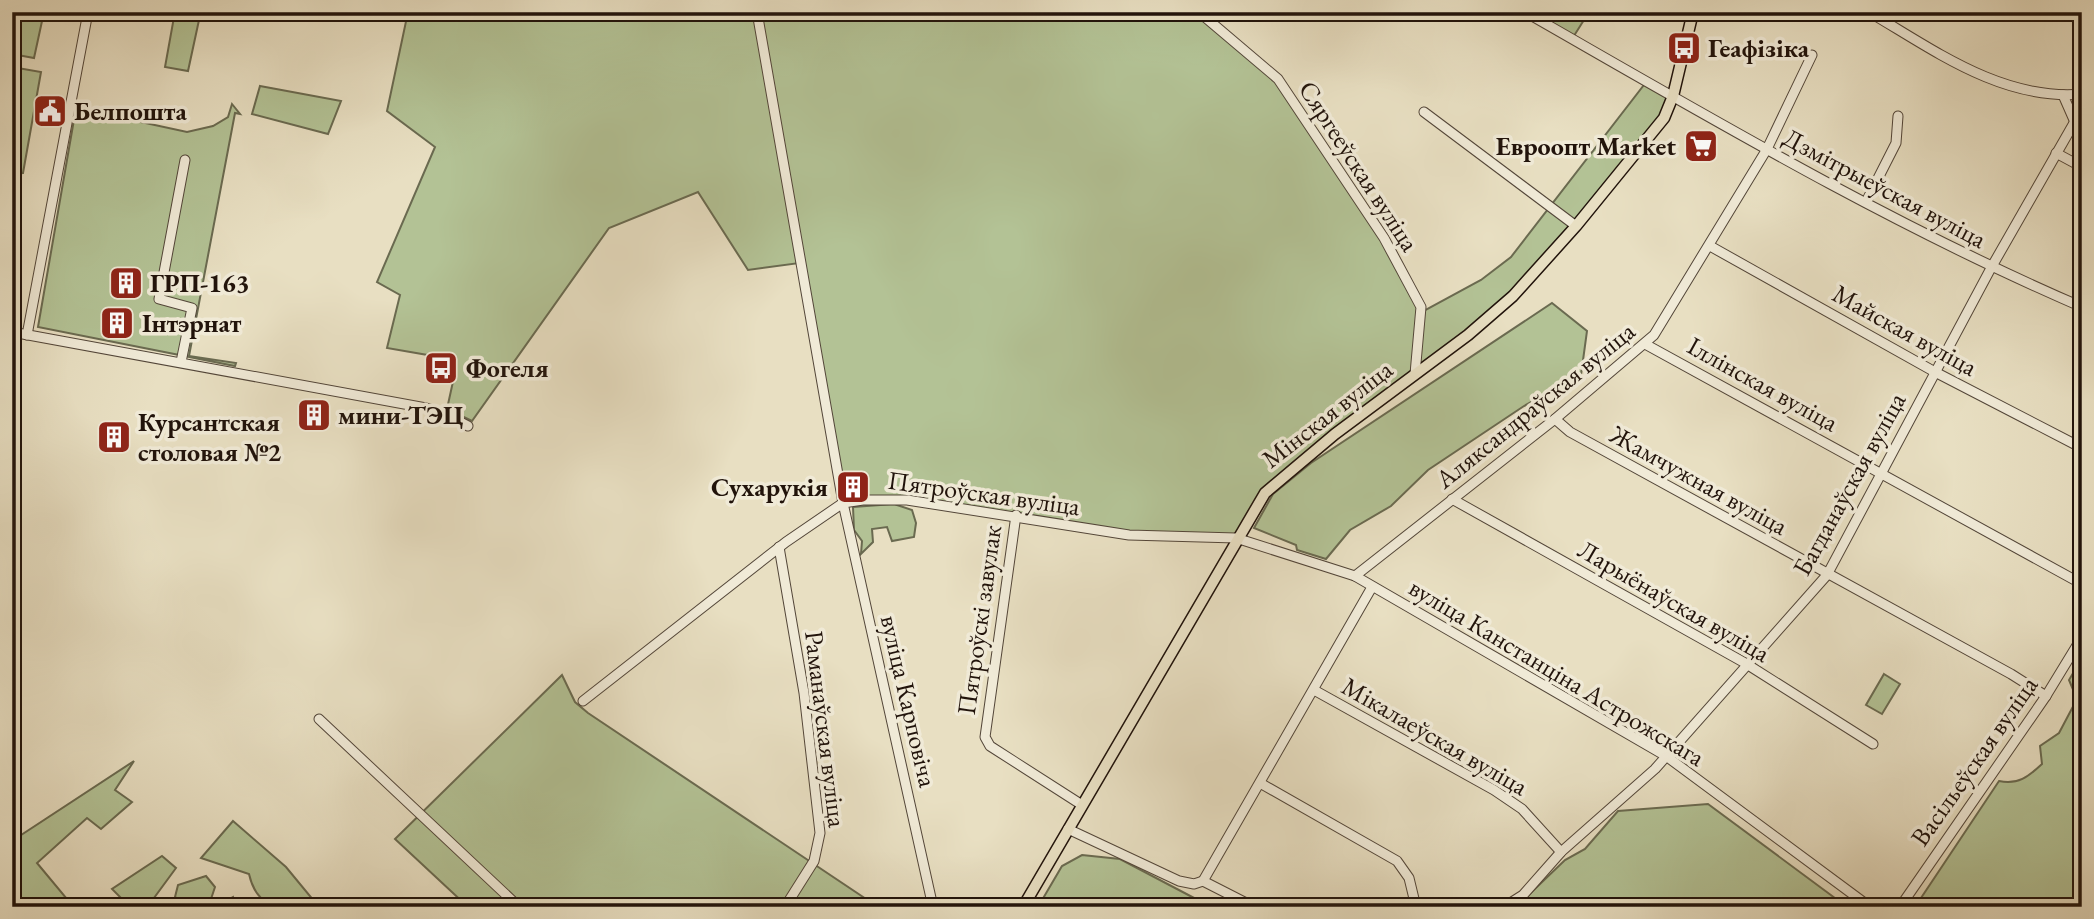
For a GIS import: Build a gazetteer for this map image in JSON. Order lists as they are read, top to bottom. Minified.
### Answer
{"streets":{"main road":["Мінская вуліца"],"street":["Сяргееўская вуліца","Дзмітрыеўская вуліца","Майская вуліца","Іллінская вуліца","Аляксандраўская вуліца","Жамчужная вуліца","Багданаўская вуліца","Пятроўская вуліца","Ларыёнаўская вуліца","Пятроўскі завулак","вуліца Канстанціна Астрожскага","вуліца Карповіча","Раманаўская вуліца","Мікалаеўская вуліца","Васільеўская вуліца"]},"crossings":[["Сяргееўская вуліца","Мінская вуліца"],["Дзмітрыеўская вуліца","Аляксандраўская вуліца"],["Дзмітрыеўская вуліца","Мінская вуліца"],["Дзмітрыеўская вуліца","Багданаўская вуліца"],["Майская вуліца","Аляксандраўская вуліца"],["Майская вуліца","Багданаўская вуліца"],["Іллінская вуліца","Аляксандраўская вуліца"],["Іллінская вуліца","Багданаўская вуліца"],["Аляксандраўская вуліца","Жамчужная вуліца"],["Аляксандраўская вуліца","Ларыёнаўская вуліца"],["Аляксандраўская вуліца","вуліца Канстанціна Астрожскага"],["Мінская вуліца","Пятроўская вуліца"],["Мінская вуліца","Пятроўскі завулак"],["Мінская вуліца","вуліца Канстанціна Астрожскага"],["Жамчужная вуліца","Багданаўская вуліца"],["Жамчужная вуліца","Васільеўская вуліца"],["Багданаўская вуліца","Ларыёнаўская вуліца"],["Багданаўская вуліца","вуліца Канстанціна Астрожскага"],["Багданаўская вуліца","Мікалаеўская вуліца"],["Пятроўская вуліца","Пятроўскі завулак"],["Пятроўская вуліца","вуліца Канстанціна Астрожскага"],["Пятроўская вуліца","вуліца Карповіча"],["Пятроўская вуліца","Раманаўская вуліца"]],"places":{"bus stop":["Геафізіка","Фогеля"],"public building":["Белпошта"],"supermarket":["Евроопт Market"],"building":["ГРП-163","Інтэрнат","мини-ТЭЦ","Курсантская столовая №2","Сухарукія"]}}
